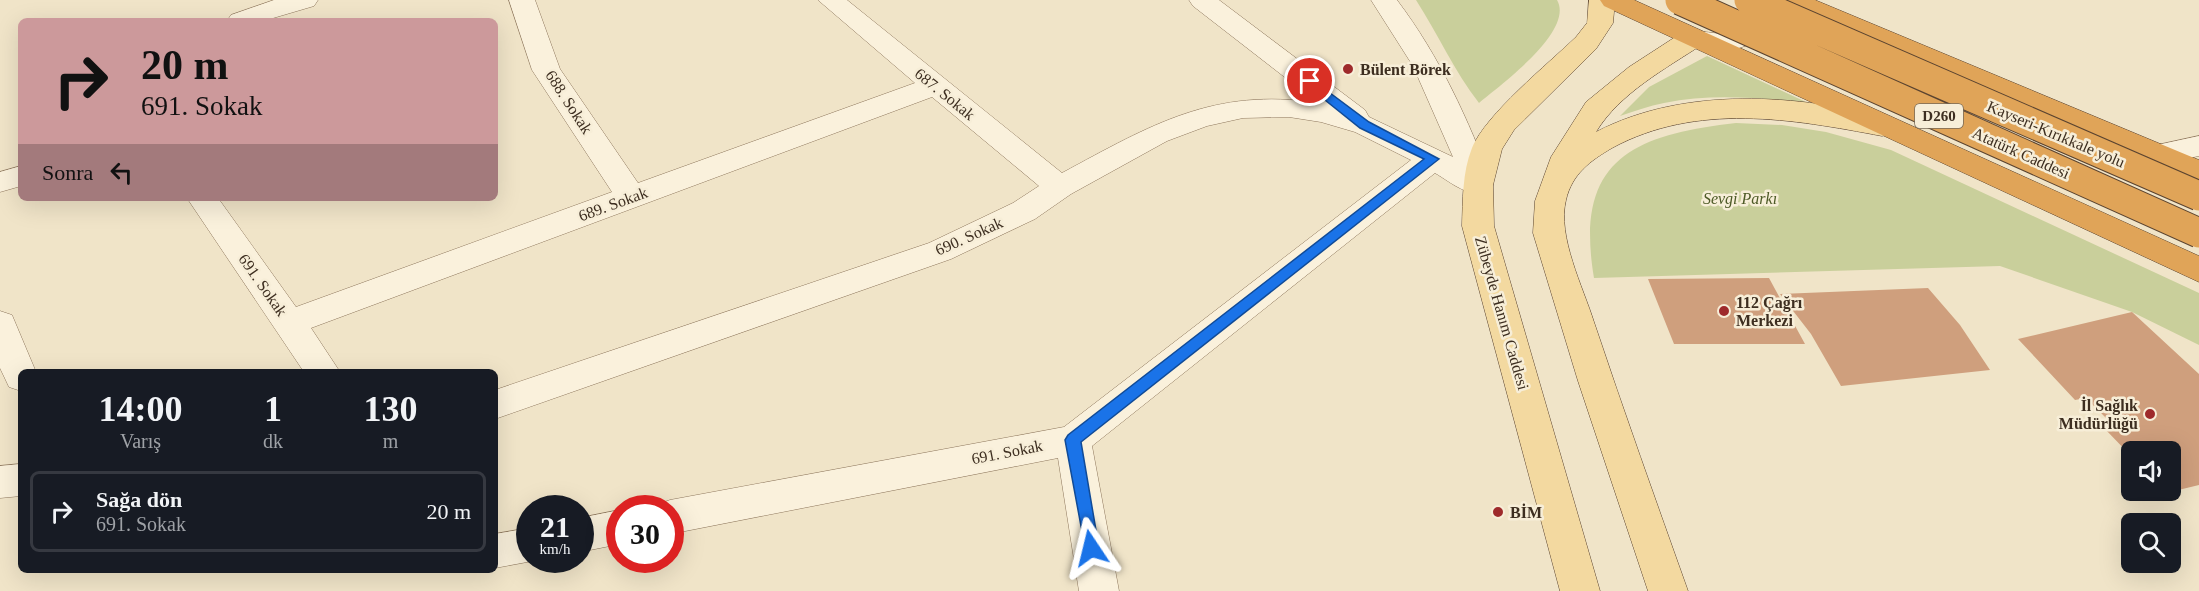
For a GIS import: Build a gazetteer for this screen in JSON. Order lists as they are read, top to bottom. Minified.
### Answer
{"streets":{"highway":["D260","Kayseri-Kırıkkale yolu","Atatürk Caddesi"],"main road":["Zübeyde Hanım Caddesi"],"street":["687. Sokak","688. Sokak","689. Sokak","690. Sokak","691. Sokak"]},"crossings":[["687. Sokak","689. Sokak"],["687. Sokak","690. Sokak"],["688. Sokak","689. Sokak"],["689. Sokak","691. Sokak"],["690. Sokak","691. Sokak"],["690. Sokak","Zübeyde Hanım Caddesi"]],"parks":["Sevgi Parkı"],"places":["Bülent Börek","112 Çağrı Merkezi","İl Sağlık Müdürlüğü","BİM"],"page":{"turn":["20 m","691. Sokak"],"then":"Sonra","eta":["14:00","Varış","1","dk","130","m"],"list":[{"name":"Sağa dön","note":"691. Sokak","value":"20 m"}],"speed":"21 km/h","limit":"30"}}
